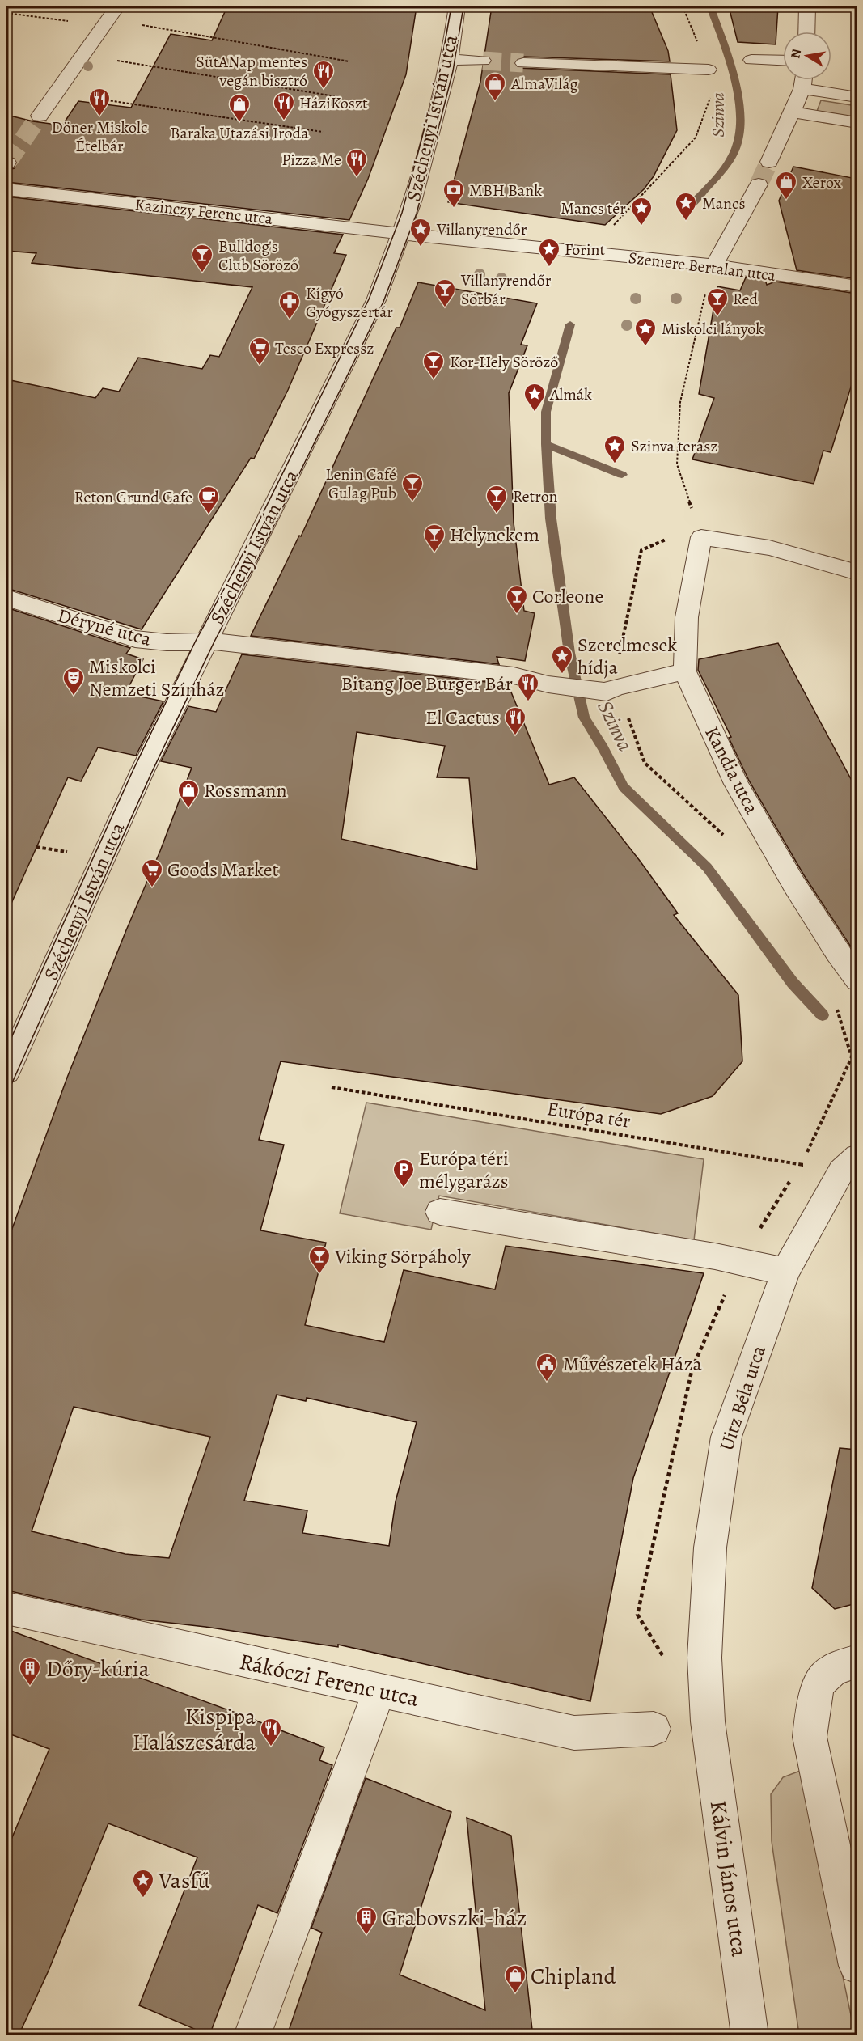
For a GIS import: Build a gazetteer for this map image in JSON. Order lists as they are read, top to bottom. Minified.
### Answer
{"streets":{"street":["Széchenyi István utca","Kazinczy Ferenc utca","Szemere Bertalan utca","Déryné utca","Kandia utca","Uitz Béla utca","Rákóczi Ferenc utca","Kálvin János utca"],"path":["Európa tér"]},"crossings":[["Széchenyi István utca","Kazinczy Ferenc utca"],["Széchenyi István utca","Szemere Bertalan utca"],["Széchenyi István utca","Déryné utca"],["Kazinczy Ferenc utca","Szemere Bertalan utca"],["Európa tér","Uitz Béla utca"],["Uitz Béla utca","Kálvin János utca"]],"water":["Szinva"],"places":{"restaurant":["SütANap mentes vegán bisztró","Döner Miskolc Ételbár","HáziKoszt","Pizza Me","Bitang Joe Burger Bár","El Cactus","Kispipa Halászcsárda"],"shop":["AlmaVilág","Baraka Utazási Iroda","Xerox","Rossmann","Chipland"],"bank":["MBH Bank"],"place":["Mancs","Mancs tér","Villanyrendőr","Forint","Miskolci lányok","Almák","Szinva terasz","Szerelmesek hídja","Vasfű"],"bar":["Bulldog's Club Söröző","Villanyrendőr Sörbár","Red","Kor-Hely Söröző","Lenin Café Gulag Pub","Retron","Helynekem","Corleone","Viking Sörpáholy"],"pharmacy":["Kígyó Gyógyszertár"],"supermarket":["Tesco Expressz","Goods Market"],"cafe":["Reton Grund Cafe"],"theatre":["Miskolci Nemzeti Színház"],"parking":["Európa téri mélygarázs"],"public building":["Művészetek Háza"],"building":["Dőry-kúria","Grabovszki-ház"]},"north":"left"}
